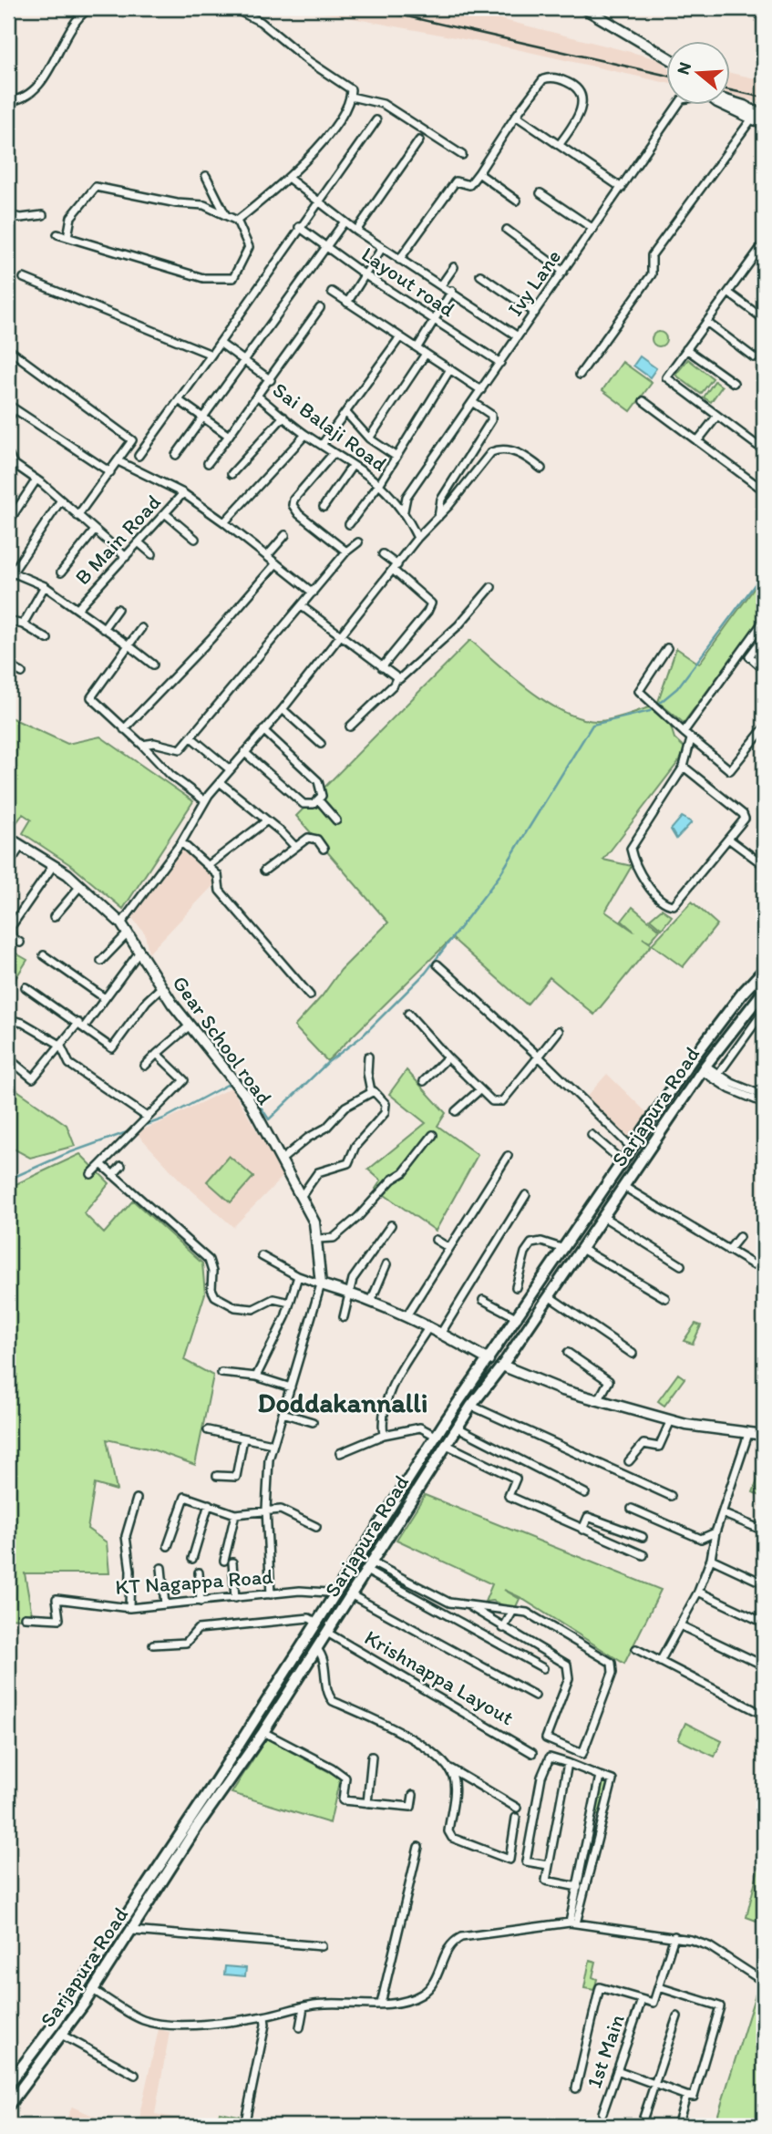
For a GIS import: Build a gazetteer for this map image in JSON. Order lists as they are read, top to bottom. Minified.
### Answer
{"streets":{"main road":["Gear School road","Sarjapura Road"],"street":["Layout road","Ivy Lane","Sai Balaji Road","B Main Road","KT Nagappa Road","Krishnappa Layout","1st Main"]},"crossings":[["Layout road","Ivy Lane"],["Ivy Lane","Sai Balaji Road"],["Sarjapura Road","KT Nagappa Road"],["Sarjapura Road","Krishnappa Layout"]],"districts":["Doddakannalli"],"north":"left"}
